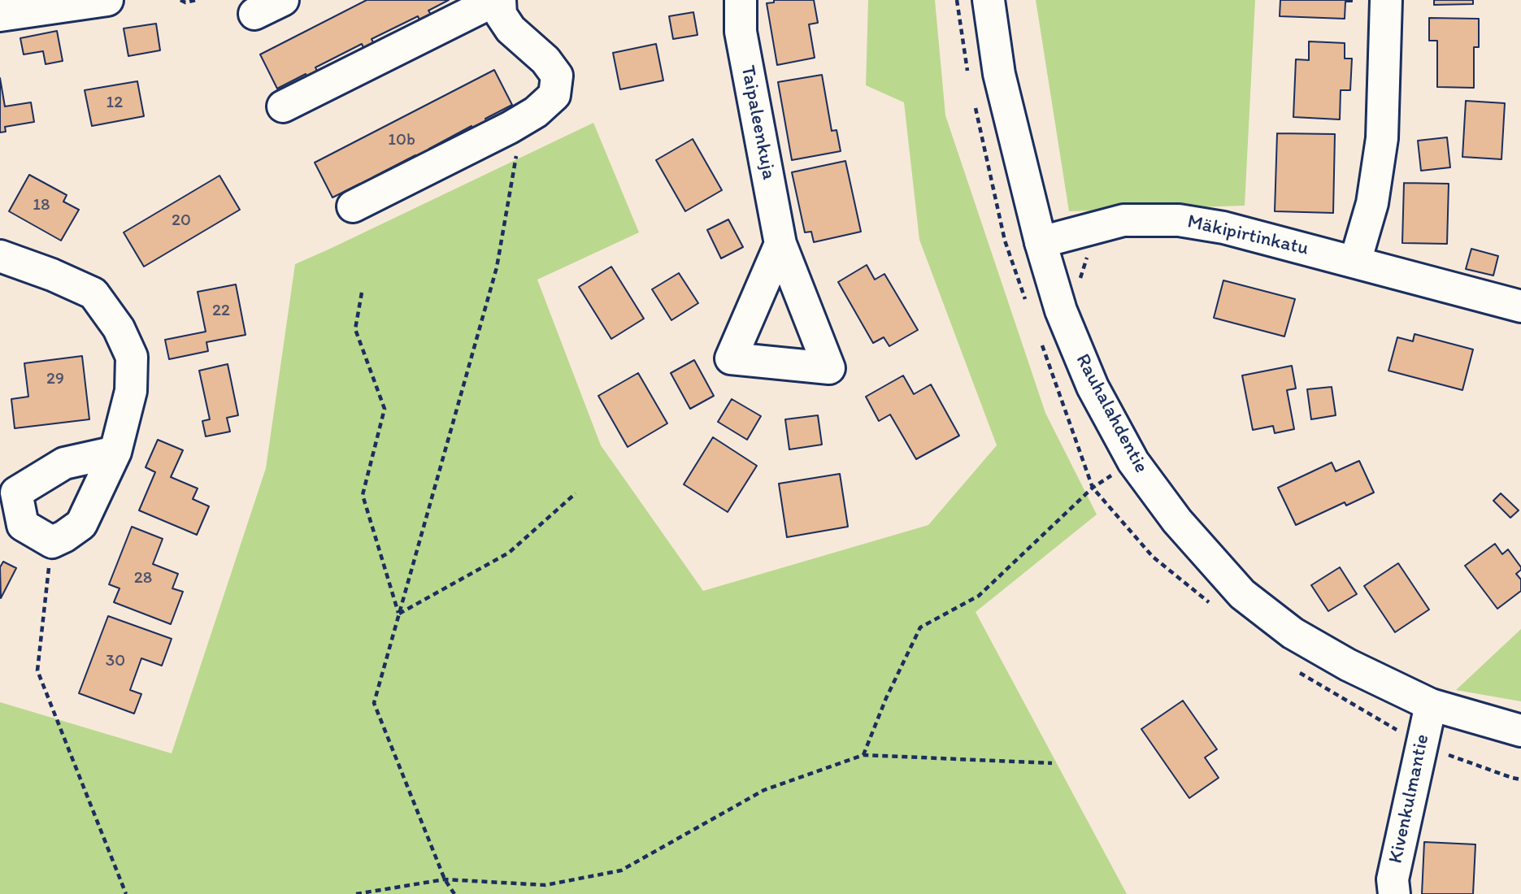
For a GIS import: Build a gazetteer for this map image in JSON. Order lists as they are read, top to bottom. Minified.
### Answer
{"streets":{"street":["Taipaleenkuja","Mäkipirtinkatu","Rauhalahdentie","Kivenkulmantie"]},"crossings":[["Mäkipirtinkatu","Rauhalahdentie"],["Rauhalahdentie","Kivenkulmantie"]],"house_numbers":["12","10b","18","20","22","29","28","30"]}
